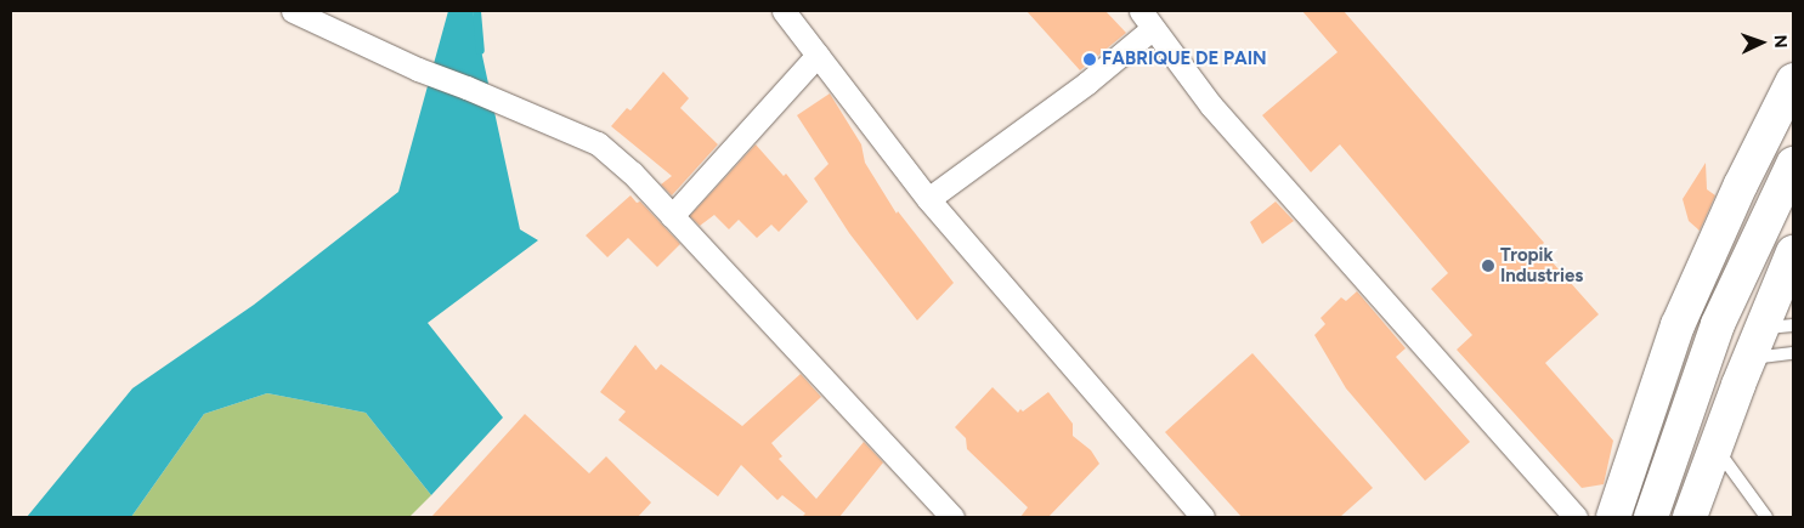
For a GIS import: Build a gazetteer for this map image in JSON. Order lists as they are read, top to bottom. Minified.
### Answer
{"places":["FABRIQUE DE PAIN","Tropik Industries"],"north":"right"}
